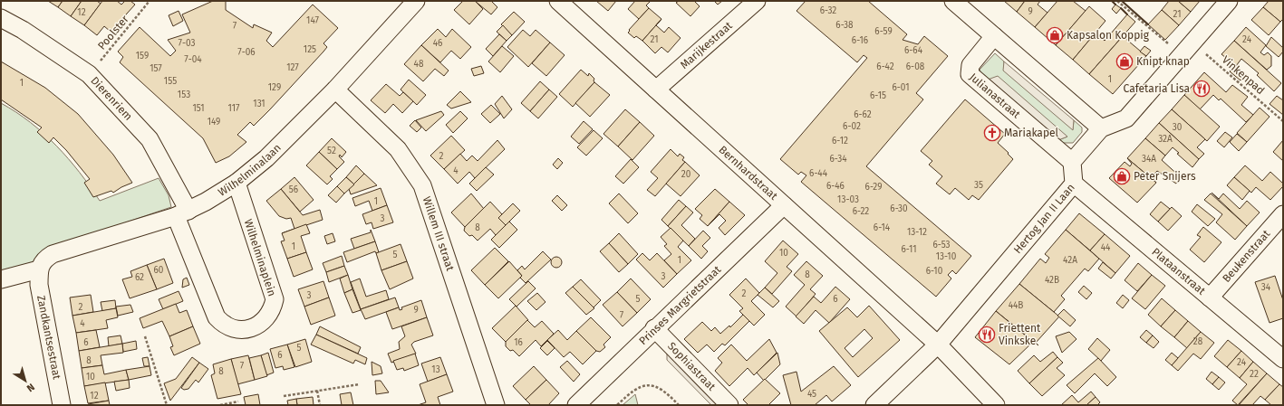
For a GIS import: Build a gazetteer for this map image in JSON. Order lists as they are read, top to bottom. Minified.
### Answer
{"streets":{"street":["Marijkestraat","Julianastraat","Dierenriem","Wilhelminalaan","Bernhardstraat","Hertog Jan II Laan","Willem III straat","Beukenstraat","Wilhelminaplein","Plataanstraat","Prinses Margrietstraat","Zandkantsestraat","Sophiastraat"],"path":["Poolster","Vinkenpad"]},"crossings":[["Poolster","Dierenriem"],["Marijkestraat","Bernhardstraat"],["Julianastraat","Hertog Jan II Laan"],["Dierenriem","Wilhelminalaan"],["Dierenriem","Wilhelminaplein"],["Wilhelminalaan","Willem III straat"],["Wilhelminalaan","Wilhelminaplein"],["Wilhelminalaan","Zandkantsestraat"],["Bernhardstraat","Hertog Jan II Laan"],["Bernhardstraat","Prinses Margrietstraat"],["Hertog Jan II Laan","Plataanstraat"],["Beukenstraat","Plataanstraat"],["Prinses Margrietstraat","Sophiastraat"]],"places":{"shop":["Kapsalon Koppig","Knipt knap","Peter Snijers"],"restaurant":["Cafetaria Lisa","Friettent Vinkske"],"church":["Mariakapel"]},"house_numbers":["6-32","9","12","21","147","6-38","7","6-59","21","24","6-16","7-03","46","125","6-64","7-06","159","7-04","48","6-42","6-08","127","157","1","155","1","129","6-01","153","6-15","131","151","117","6-62","149","6-02","30","32A","6-12","52","2","6-34","34A","4","6-44","20","35","6-46","6-29","56","13-03","1","6-30","6-22","3","8","6-14","13-12","6-53","1","44","6-11","10","5","13-10","1","42A","60","6-10","8","3","62","42B","34","2","3","5","6","44B","2","9","7","4","28","6","16","5","6","8","24","7","13","8","22","10","45","12"],"north":"bottom right"}
